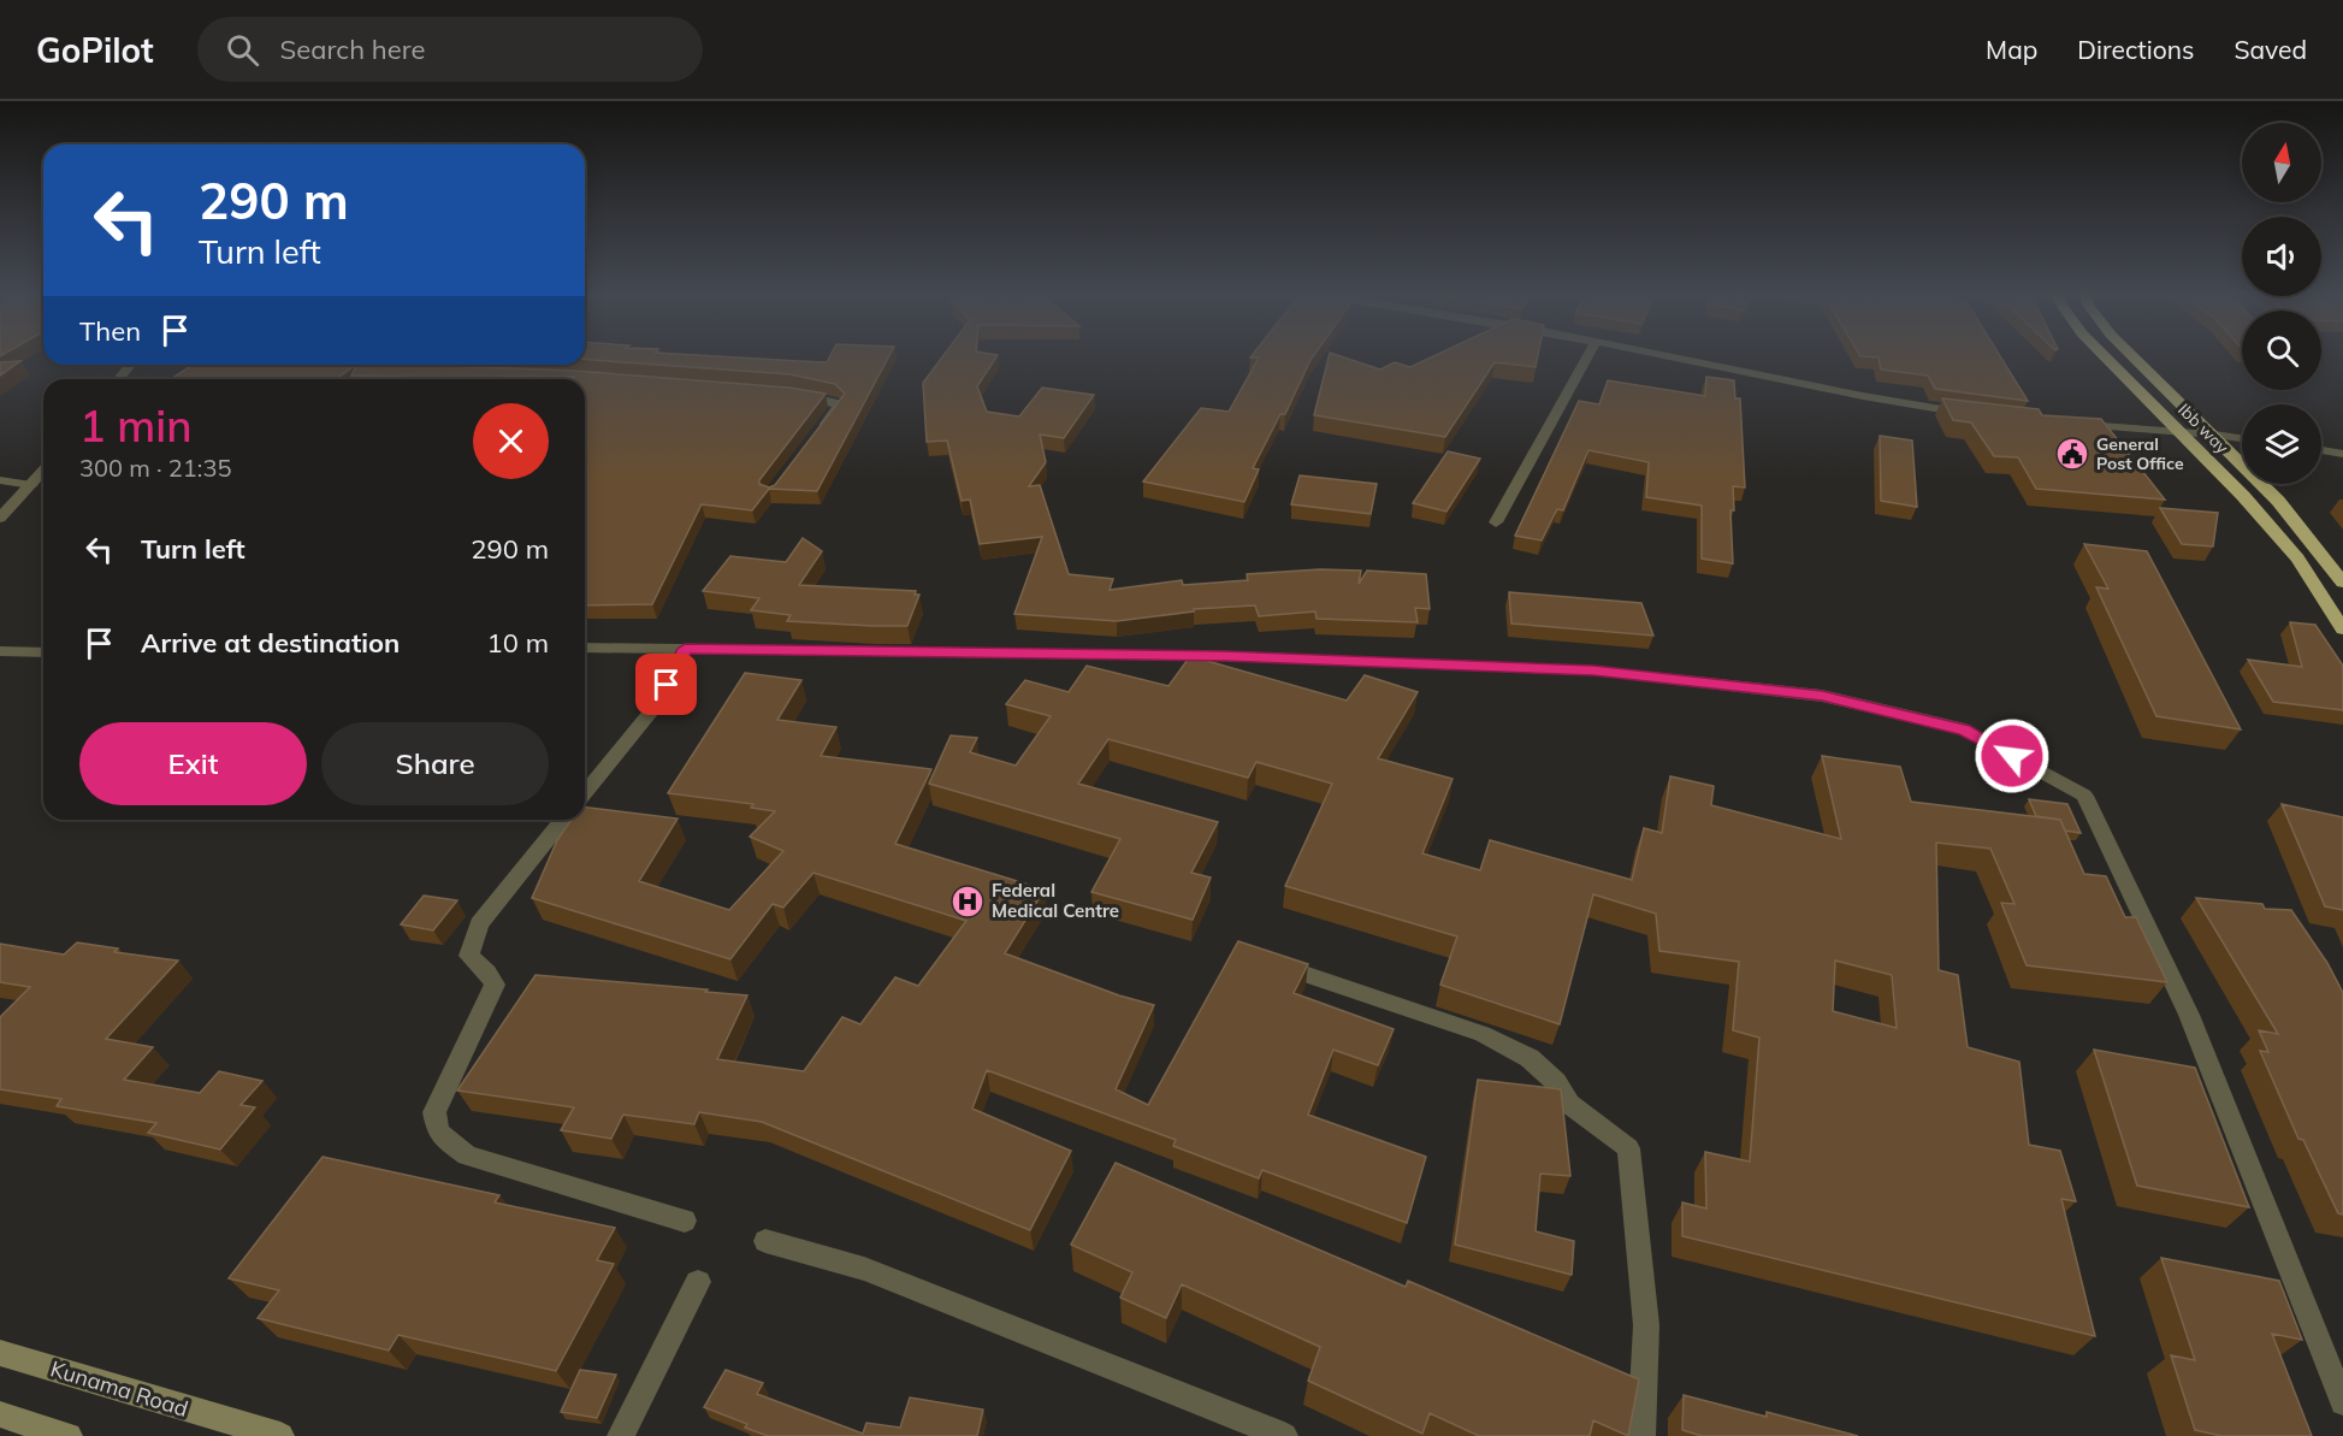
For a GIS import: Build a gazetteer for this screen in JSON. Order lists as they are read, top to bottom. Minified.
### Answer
{"streets":{"highway":["Ibb way"],"main road":["Kunama Road"]},"places":{"public building":["General Post Office"],"hospital":["Federal Medical Centre"]},"north":"top","page":{"header":"GoPilot","search":"Search here","nav":["Map","Directions","Saved"],"turn":["290 m","Turn left"],"then":"Then","heading":["1 min","300 m · 21:35"],"list":[{"name":"Turn left","value":"290 m"},{"name":"Arrive at destination","value":"10 m"}],"buttons":["Exit","Share"]}}
